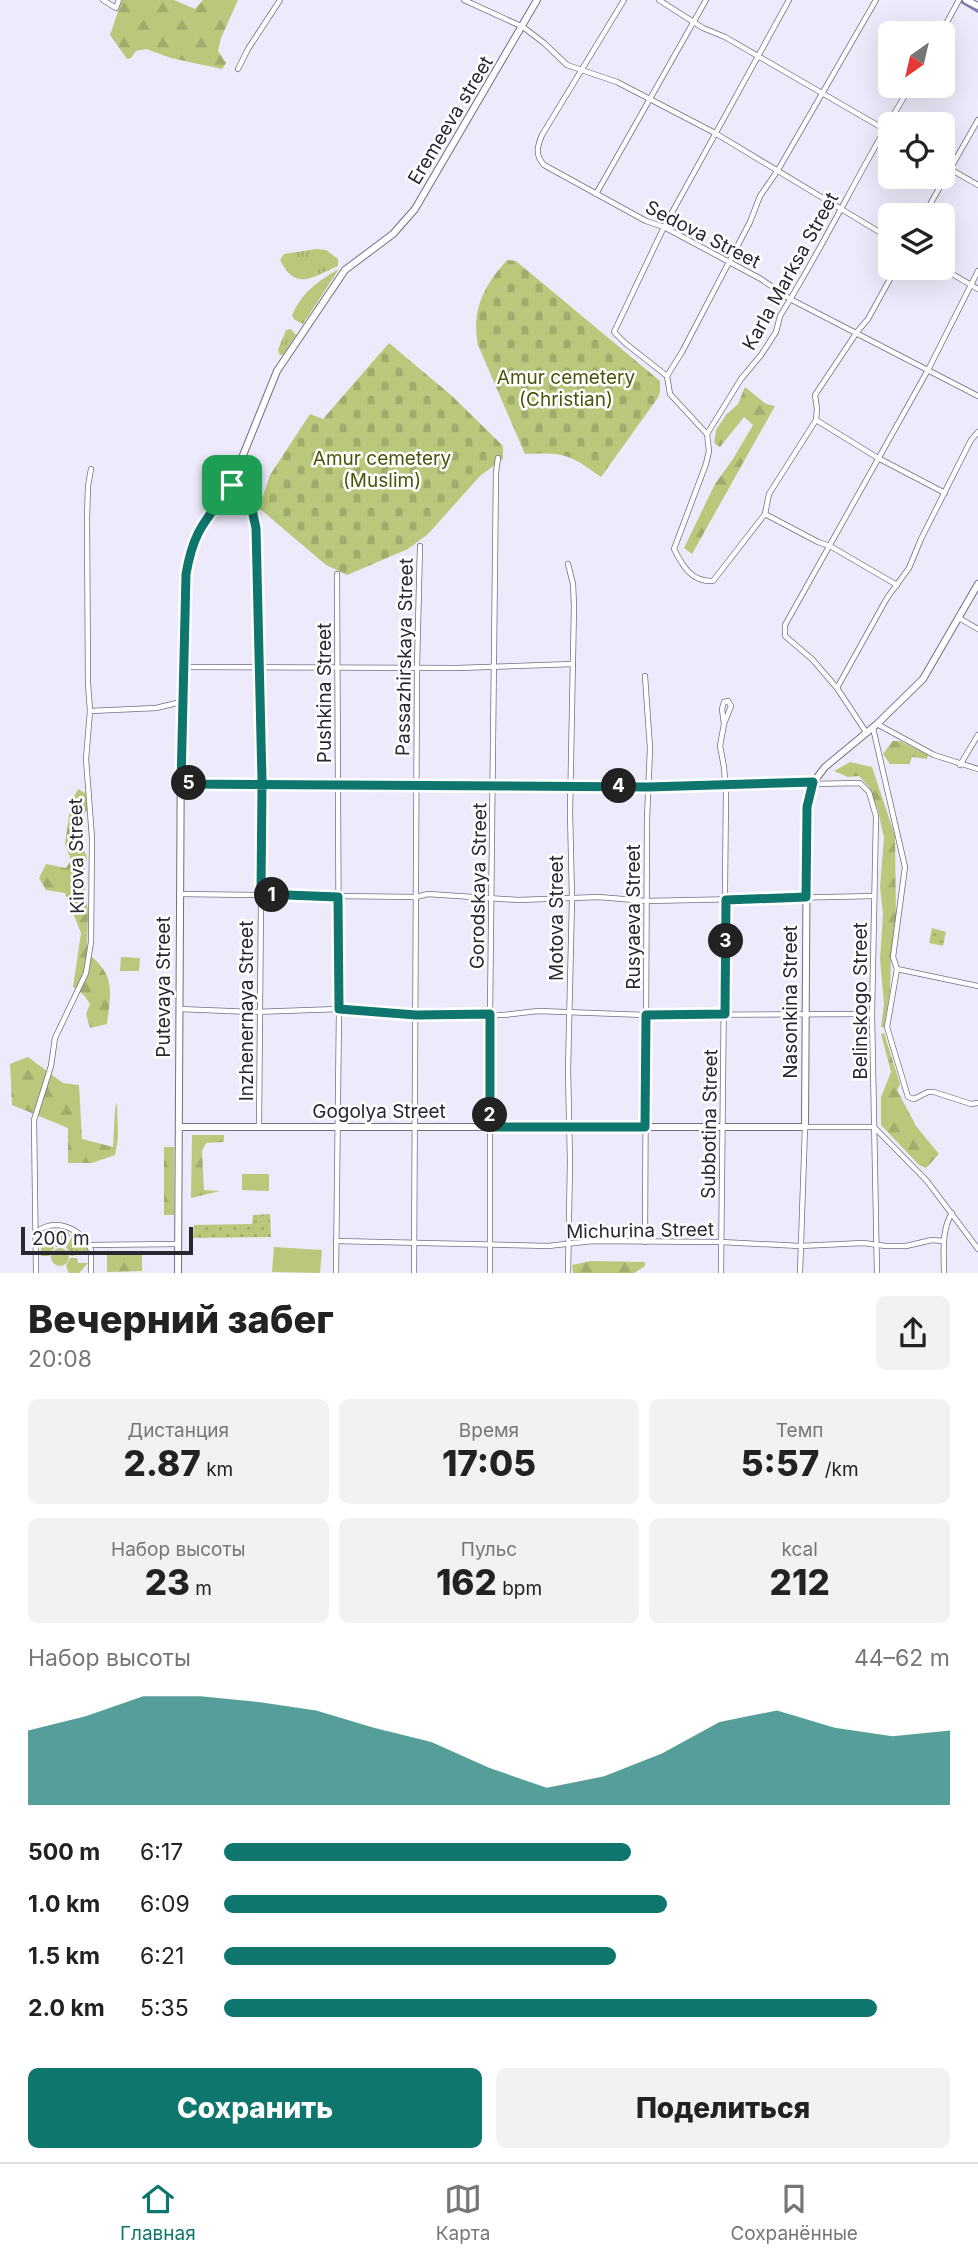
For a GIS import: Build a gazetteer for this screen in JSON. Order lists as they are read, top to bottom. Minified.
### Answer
{"streets":{"street":["Eremeeva street","Sedova Street","Karla Marksa Street","Passazhirskaya Street","Pushkina Street","Kirova Street","Gorodskaya Street","Rusyaeva Street","Motova Street","Putevaya Street","Belinskogo Street","Nasonkina Street","Inzhenernaya Street","Gogolya Street","Subbotina Street","Michurina Street"]},"crossings":[["Eremeeva street","Putevaya Street"],["Eremeeva street","Inzhenernaya Street"],["Sedova Street","Karla Marksa Street"],["Passazhirskaya Street","Gogolya Street"],["Passazhirskaya Street","Michurina Street"],["Pushkina Street","Gogolya Street"],["Pushkina Street","Michurina Street"],["Gorodskaya Street","Gogolya Street"],["Gorodskaya Street","Michurina Street"],["Rusyaeva Street","Gogolya Street"],["Rusyaeva Street","Michurina Street"],["Motova Street","Gogolya Street"],["Motova Street","Michurina Street"],["Putevaya Street","Inzhenernaya Street"],["Putevaya Street","Gogolya Street"],["Belinskogo Street","Nasonkina Street"],["Belinskogo Street","Gogolya Street"],["Belinskogo Street","Michurina Street"],["Nasonkina Street","Gogolya Street"],["Nasonkina Street","Michurina Street"],["Inzhenernaya Street","Gogolya Street"],["Gogolya Street","Subbotina Street"],["Subbotina Street","Michurina Street"]],"parks":["Amur cemetery (Christian)","Amur cemetery (Muslim)"],"scale_bar":"200 m","north":"bottom left","page":{"pins":["5","4","1","3","2"],"scale":"200 m","heading":["Вечерний забег","20:08"],"stats":[["Дистанция","2.87 km"],["Время","17:05"],["Темп","5:57 /km"],["Набор высоты","23 m"],["Пульс","162 bpm"],["kcal","212"]],"chart":["Набор высоты","44–62 m"],"list":[{"name":"500 m","note":"6:17"},{"name":"1.0 km","note":"6:09"},{"name":"1.5 km","note":"6:21"},{"name":"2.0 km","note":"5:35"}],"buttons":["Сохранить","Поделиться"],"tabs":["Главная","Карта","Сохранённые"]}}
